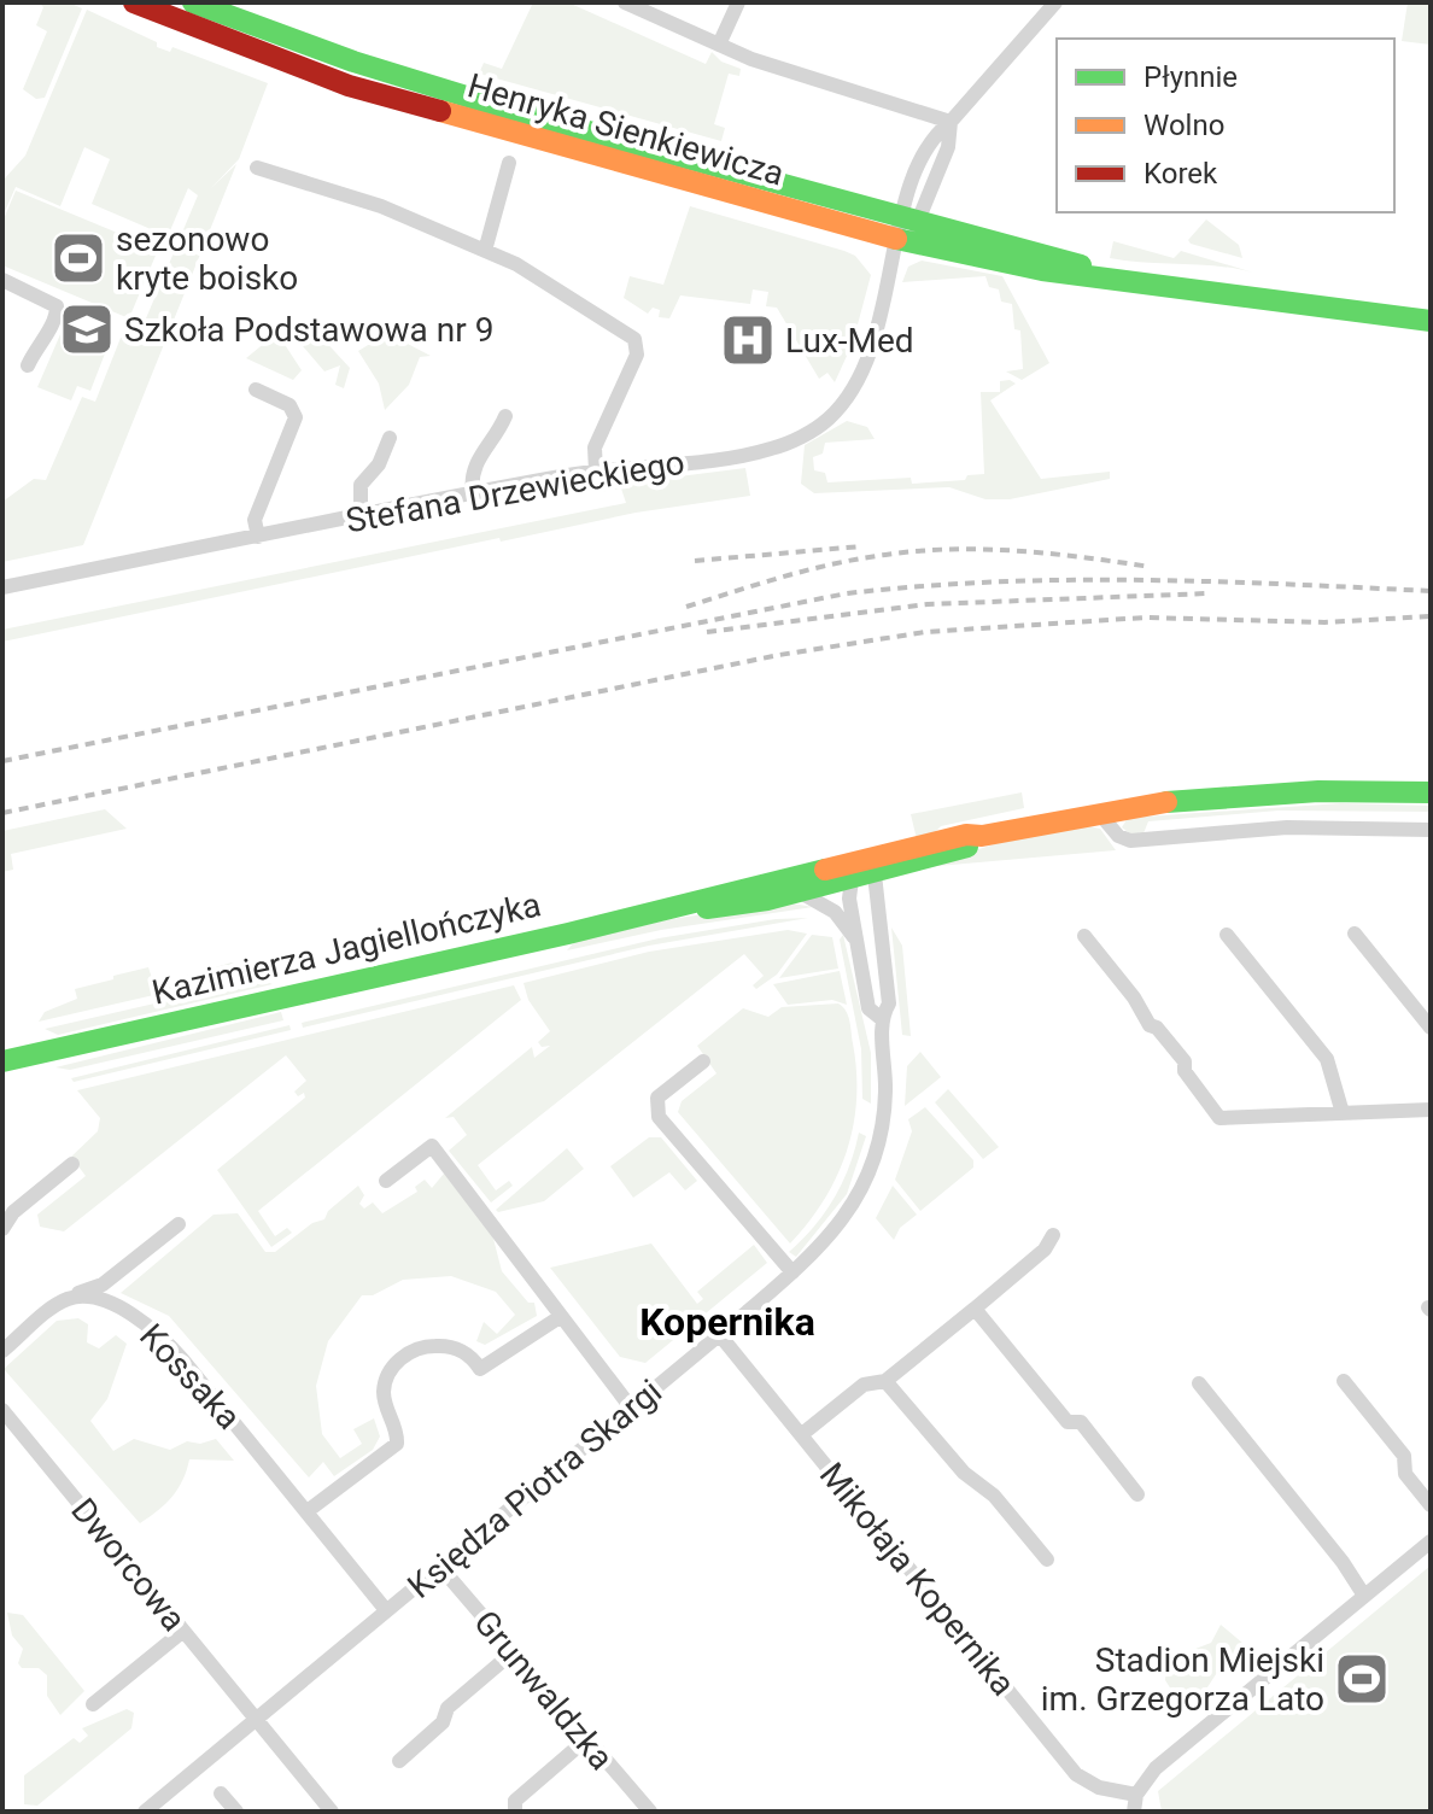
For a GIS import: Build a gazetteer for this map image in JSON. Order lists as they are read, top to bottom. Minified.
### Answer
{"streets":{"street":["Henryka Sienkiewicza","Stefana Drzewieckiego","Kazimierza Jagiellończyka","Kossaka","Księdza Piotra Skargi","Dworcowa","Mikołaja Kopernika","Grunwaldzka"]},"crossings":[["Henryka Sienkiewicza","Stefana Drzewieckiego"],["Kazimierza Jagiellończyka","Księdza Piotra Skargi"],["Kossaka","Księdza Piotra Skargi"],["Księdza Piotra Skargi","Dworcowa"],["Księdza Piotra Skargi","Mikołaja Kopernika"],["Księdza Piotra Skargi","Grunwaldzka"]],"districts":["Kopernika"],"places":{"sports":["sezonowo kryte boisko","Stadion Miejski im. Grzegorza Lato"],"school or university":["Szkoła Podstawowa nr 9"],"hospital":["Lux-Med"]},"legend":["Płynnie","Wolno","Korek"]}
